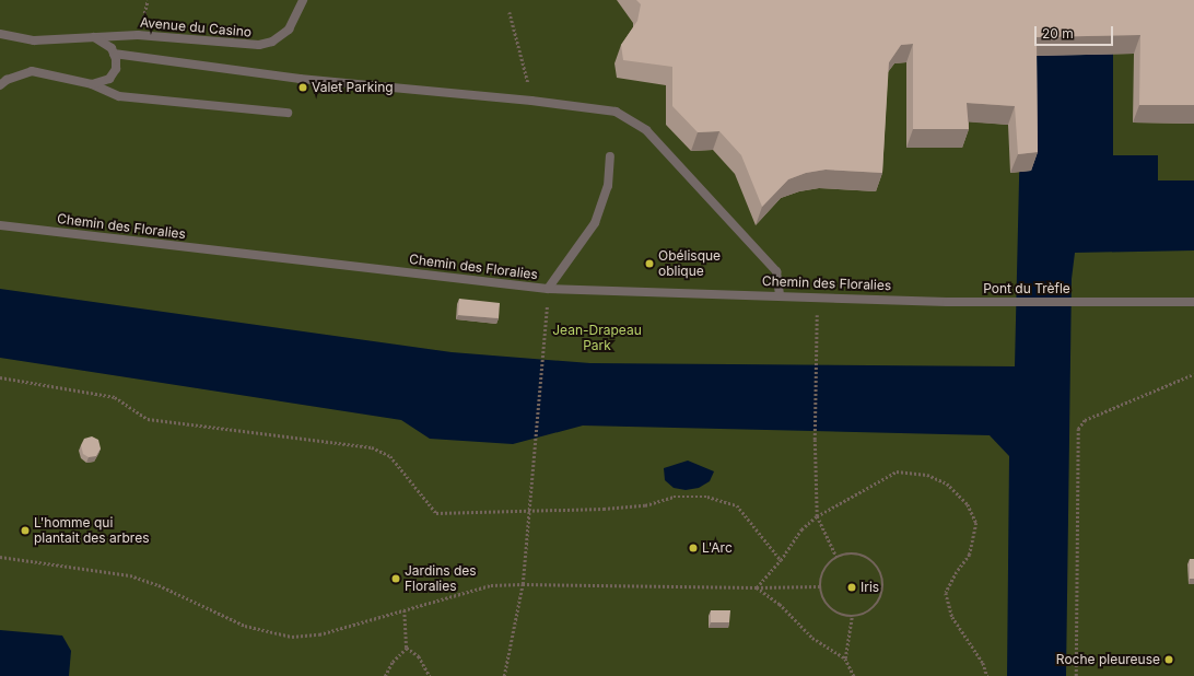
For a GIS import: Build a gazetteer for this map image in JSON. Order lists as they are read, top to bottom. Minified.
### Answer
{"streets":{"lane":["Avenue du Casino","Chemin des Floralies","Pont du Trèfle"]},"crossings":[["Chemin des Floralies","Pont du Trèfle"]],"parks":["Jean-Drapeau Park"],"places":["Valet Parking","Obélisque oblique","L'homme qui plantait des arbres","L'Arc","Jardins des Floralies","Iris","Roche pleureuse"],"scale_bar":"20 m"}
